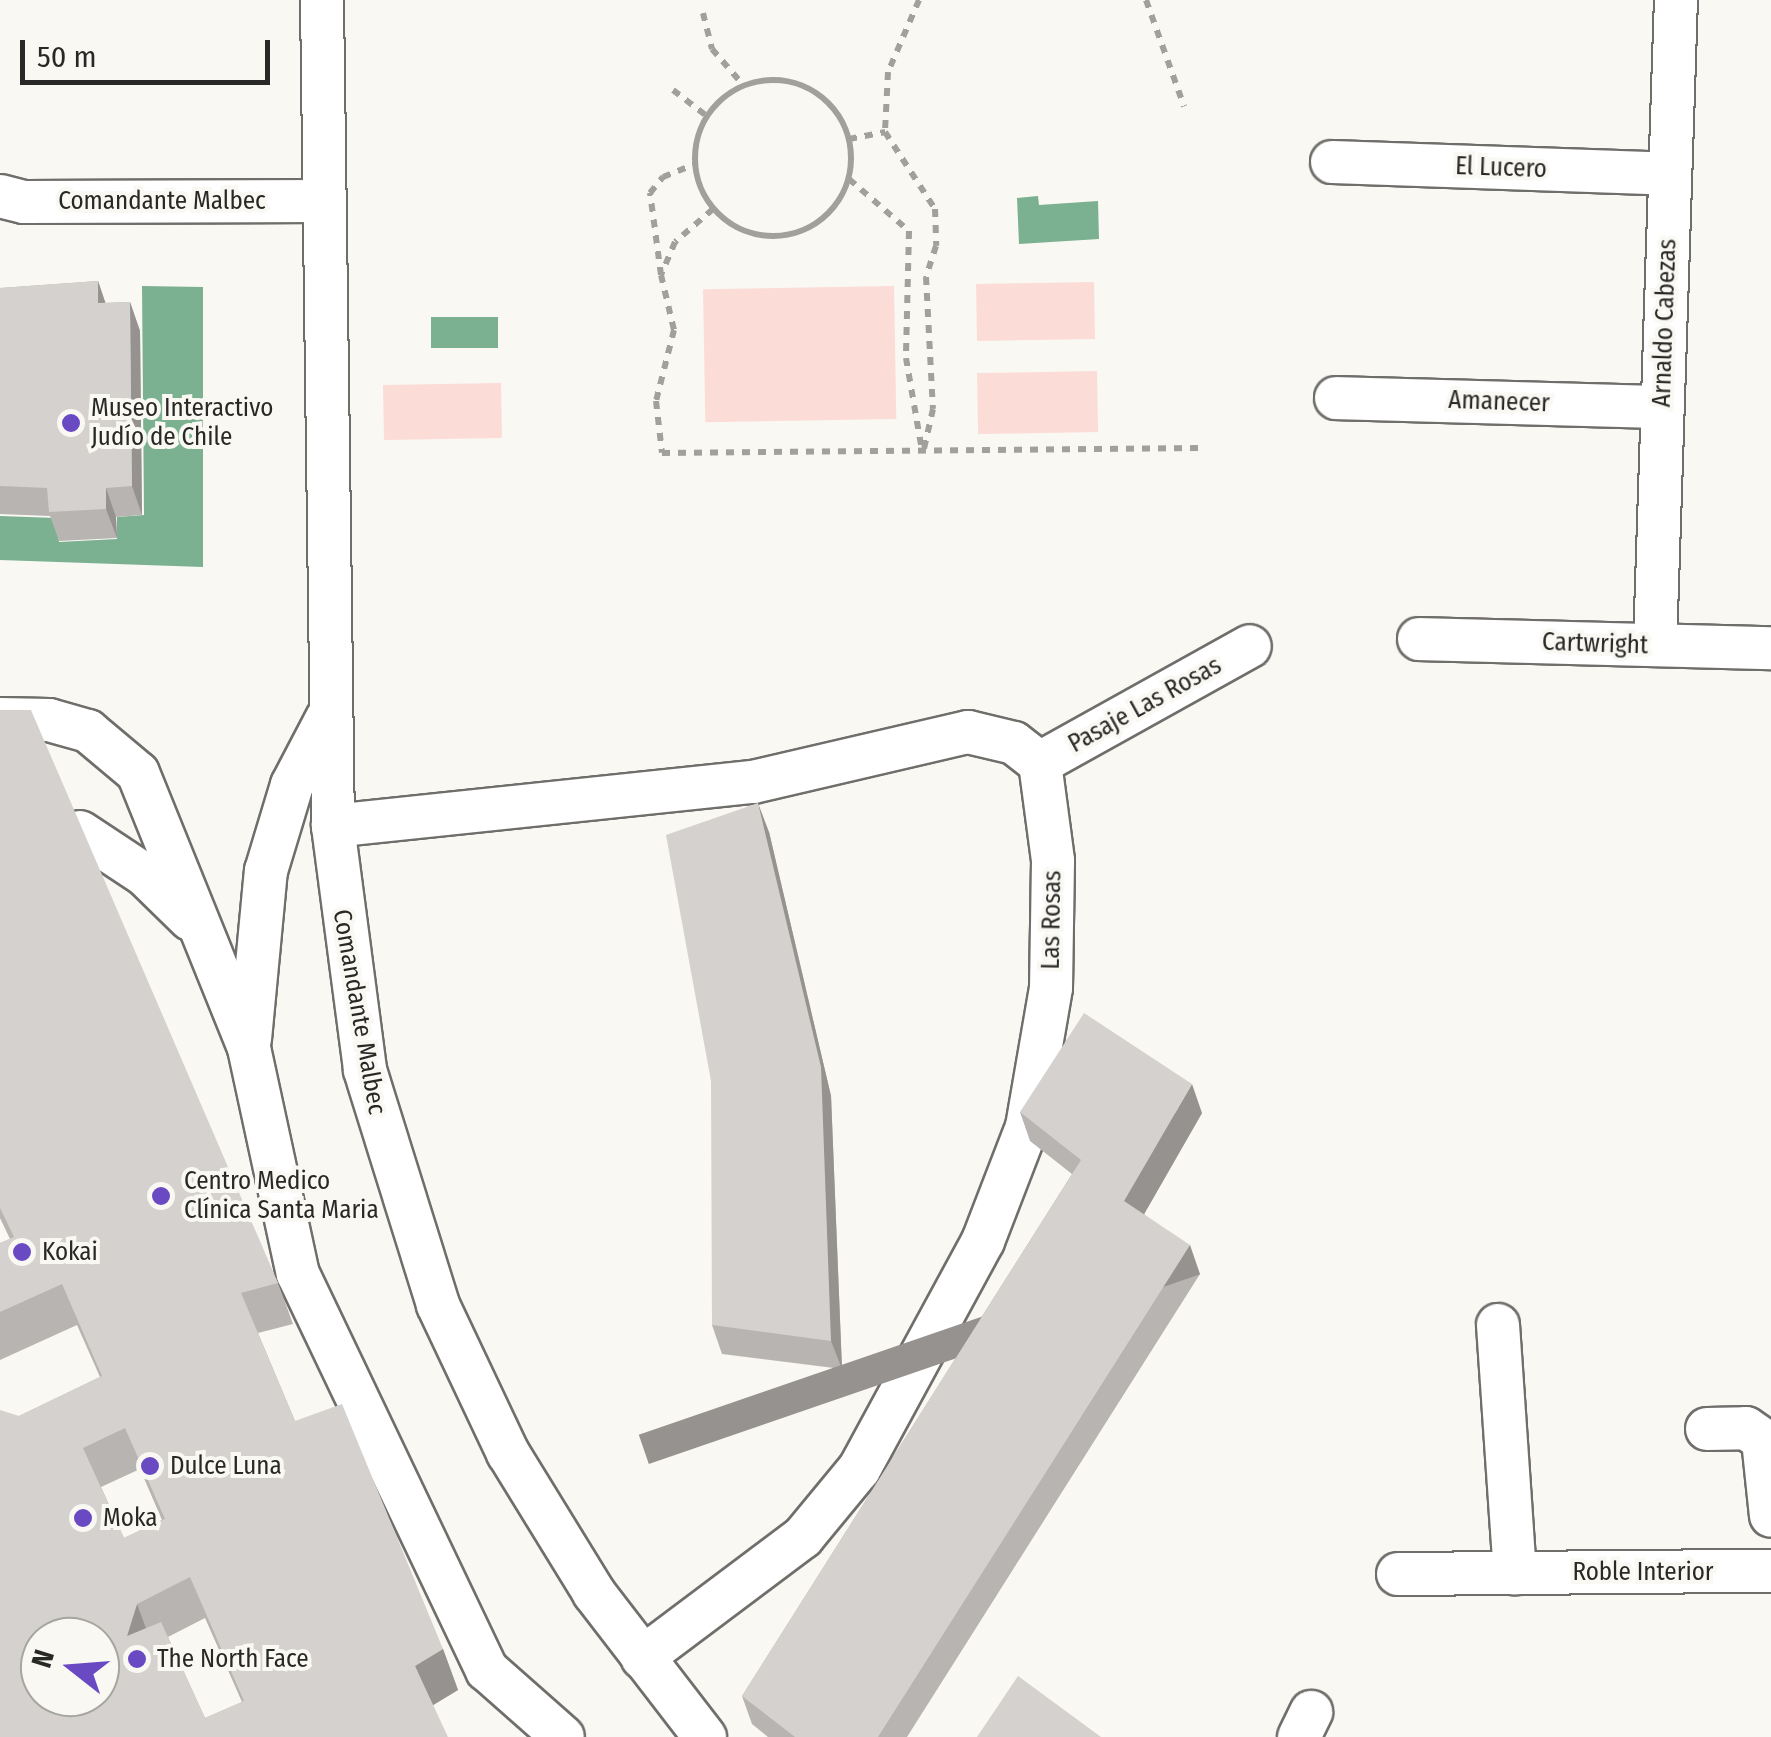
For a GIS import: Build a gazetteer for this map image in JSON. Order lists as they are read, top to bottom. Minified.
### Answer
{"streets":{"street":["El Lucero","Comandante Malbec","Arnaldo Cabezas","Amanecer","Cartwright","Pasaje Las Rosas","Las Rosas","Roble Interior"]},"crossings":[["El Lucero","Arnaldo Cabezas"],["Comandante Malbec","Las Rosas"],["Arnaldo Cabezas","Amanecer"],["Arnaldo Cabezas","Cartwright"],["Pasaje Las Rosas","Las Rosas"]],"places":["Museo Interactivo Judío de Chile","Centro Medico Clínica Santa Maria","Kokai","Dulce Luna","Moka","The North Face"],"scale_bar":"50 m","north":"left"}
